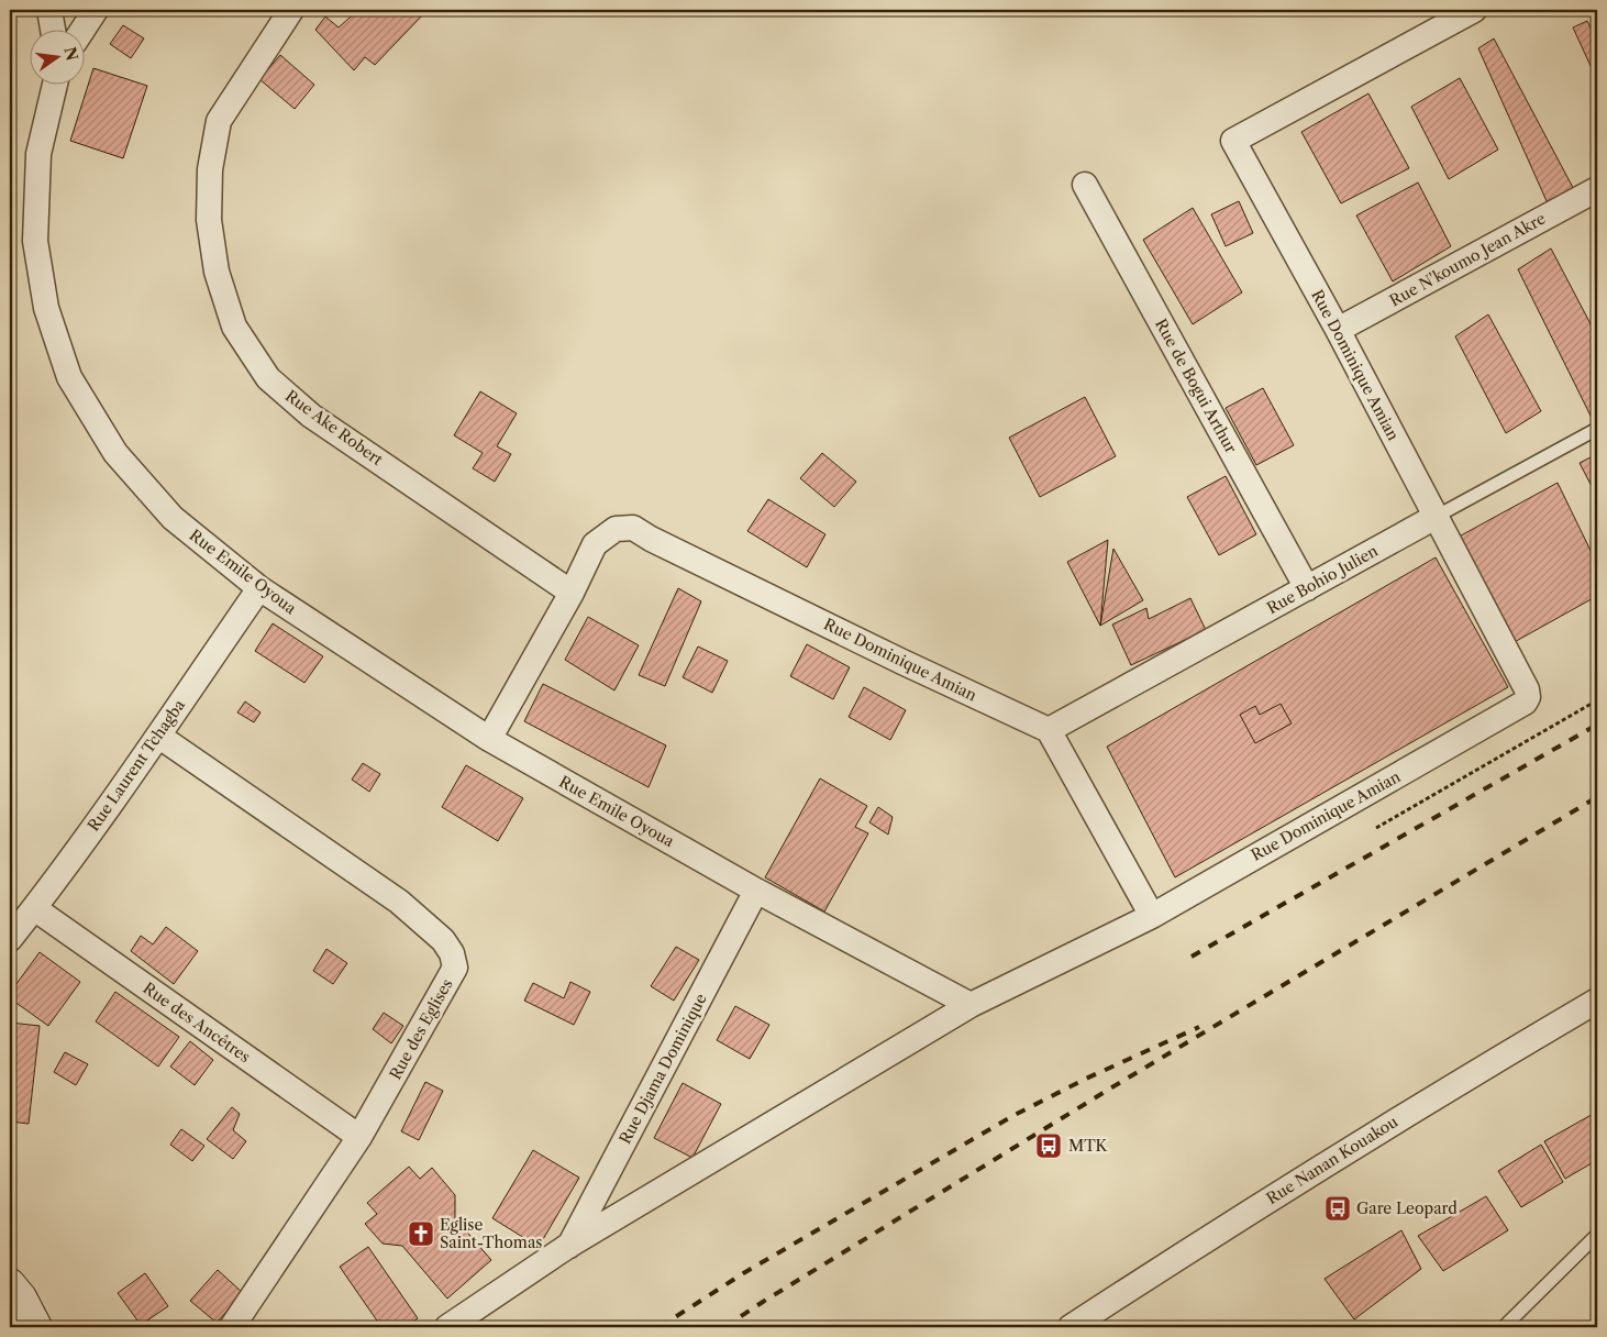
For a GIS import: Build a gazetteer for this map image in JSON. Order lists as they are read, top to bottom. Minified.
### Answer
{"streets":{"street":["Rue N'koumo Jean Akre","Rue Dominique Amian","Rue de Bogui Arthur","Rue Ake Robert","Rue Emile Oyoua","Rue Bohio Julien","Rue Laurent Tchagba","Rue des Ancêtres","Rue des Eglises","Rue Djama Dominique","Rue Nanan Kouakou"]},"crossings":[["Rue N'koumo Jean Akre","Rue Dominique Amian"],["Rue Dominique Amian","Rue Ake Robert"],["Rue Dominique Amian","Rue Emile Oyoua"],["Rue Dominique Amian","Rue Bohio Julien"],["Rue de Bogui Arthur","Rue Bohio Julien"],["Rue Emile Oyoua","Rue Laurent Tchagba"],["Rue Emile Oyoua","Rue Djama Dominique"],["Rue Laurent Tchagba","Rue des Ancêtres"],["Rue Laurent Tchagba","Rue des Eglises"],["Rue des Ancêtres","Rue des Eglises"]],"places":{"bus stop":["MTK","Gare Leopard"],"church":["Eglise Saint-Thomas"]},"north":"right"}
